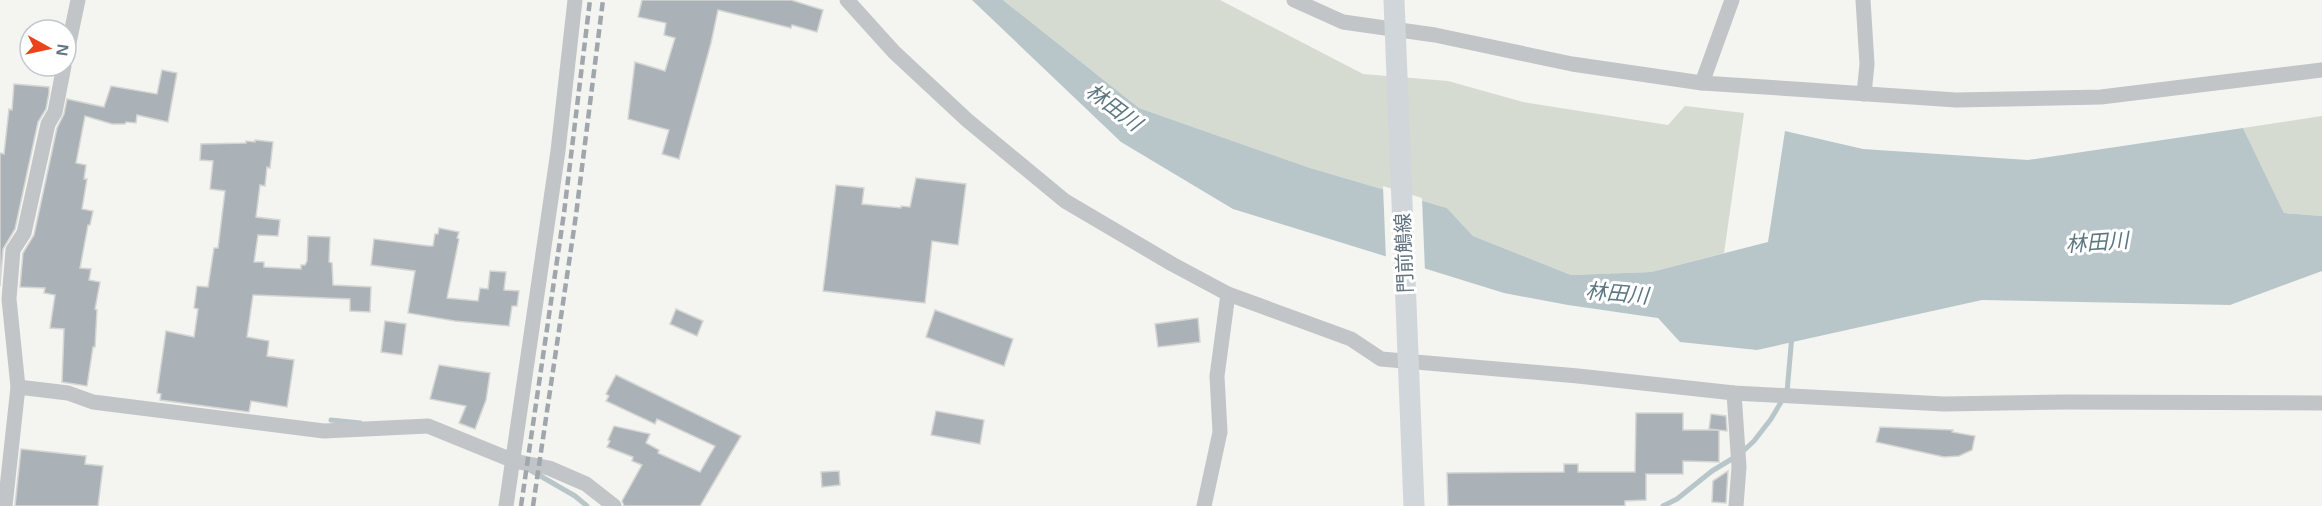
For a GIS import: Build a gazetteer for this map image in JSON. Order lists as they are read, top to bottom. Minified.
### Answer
{"streets":{"main road":["門前鵤線"]},"water":["林田川"],"north":"right"}
